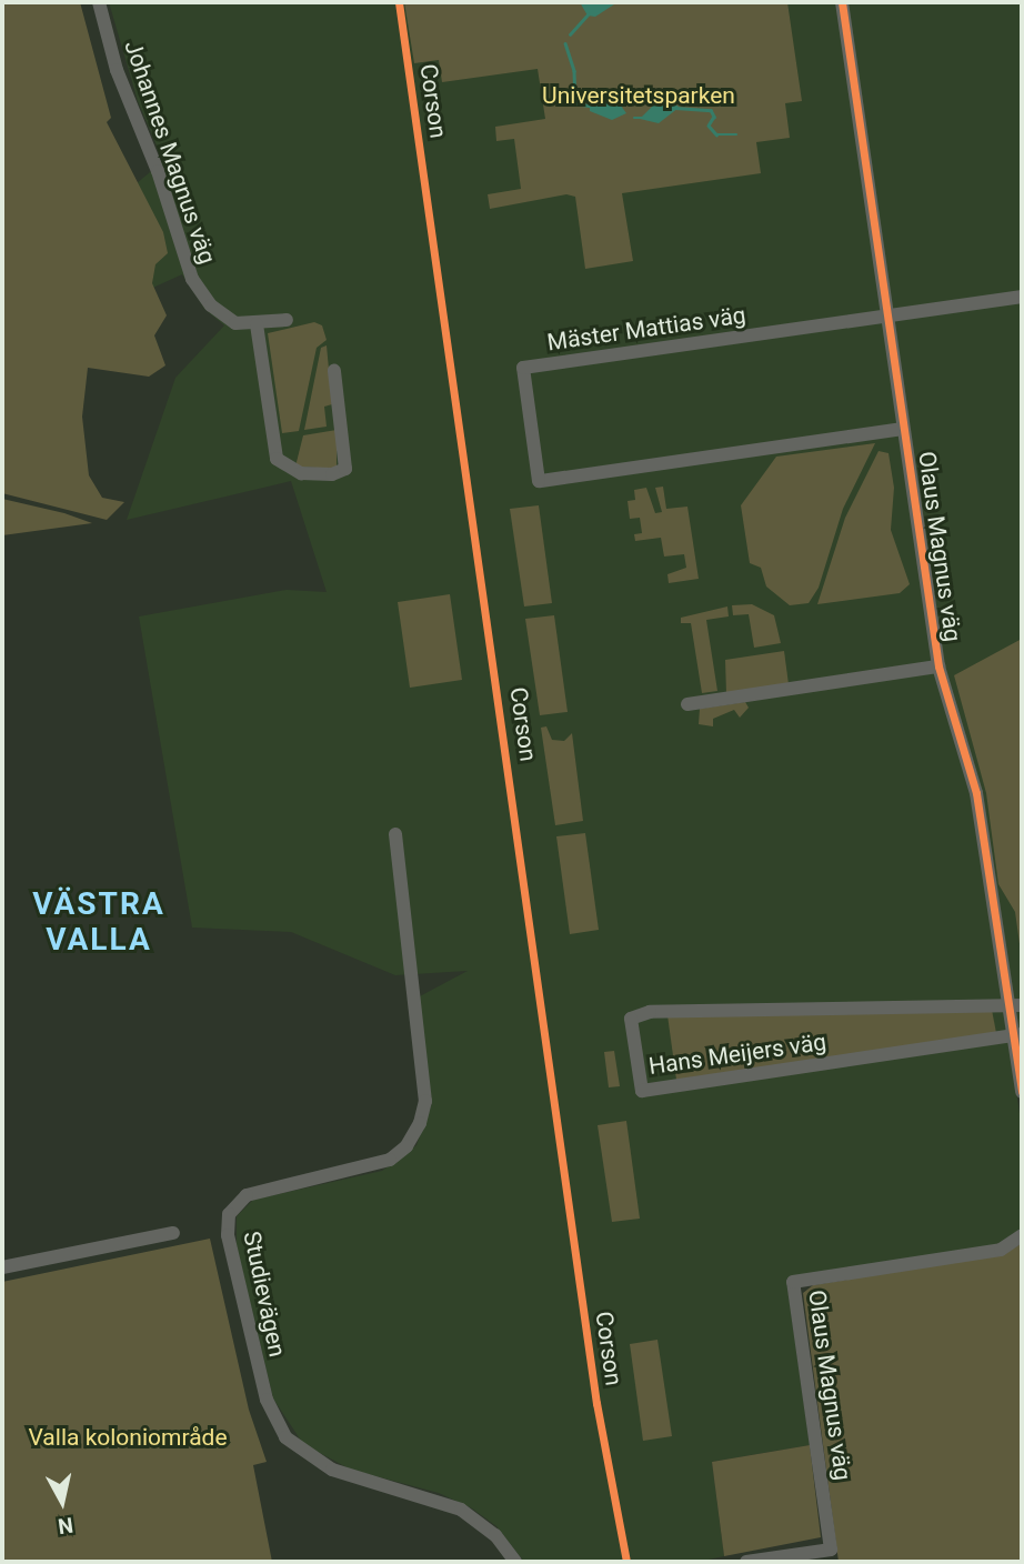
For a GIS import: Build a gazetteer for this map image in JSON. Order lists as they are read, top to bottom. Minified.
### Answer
{"streets":{"street":["Johannes Magnus väg","Mäster Mattias väg","Olaus Magnus väg","Hans Meijers väg","Studievägen"],"cycle path":["Corson"]},"crossings":[["Mäster Mattias väg","Olaus Magnus väg"],["Olaus Magnus väg","Hans Meijers väg"]],"districts":["VÄSTRA VALLA"],"parks":["Universitetsparken","Valla koloniområde"],"north":"bottom"}
